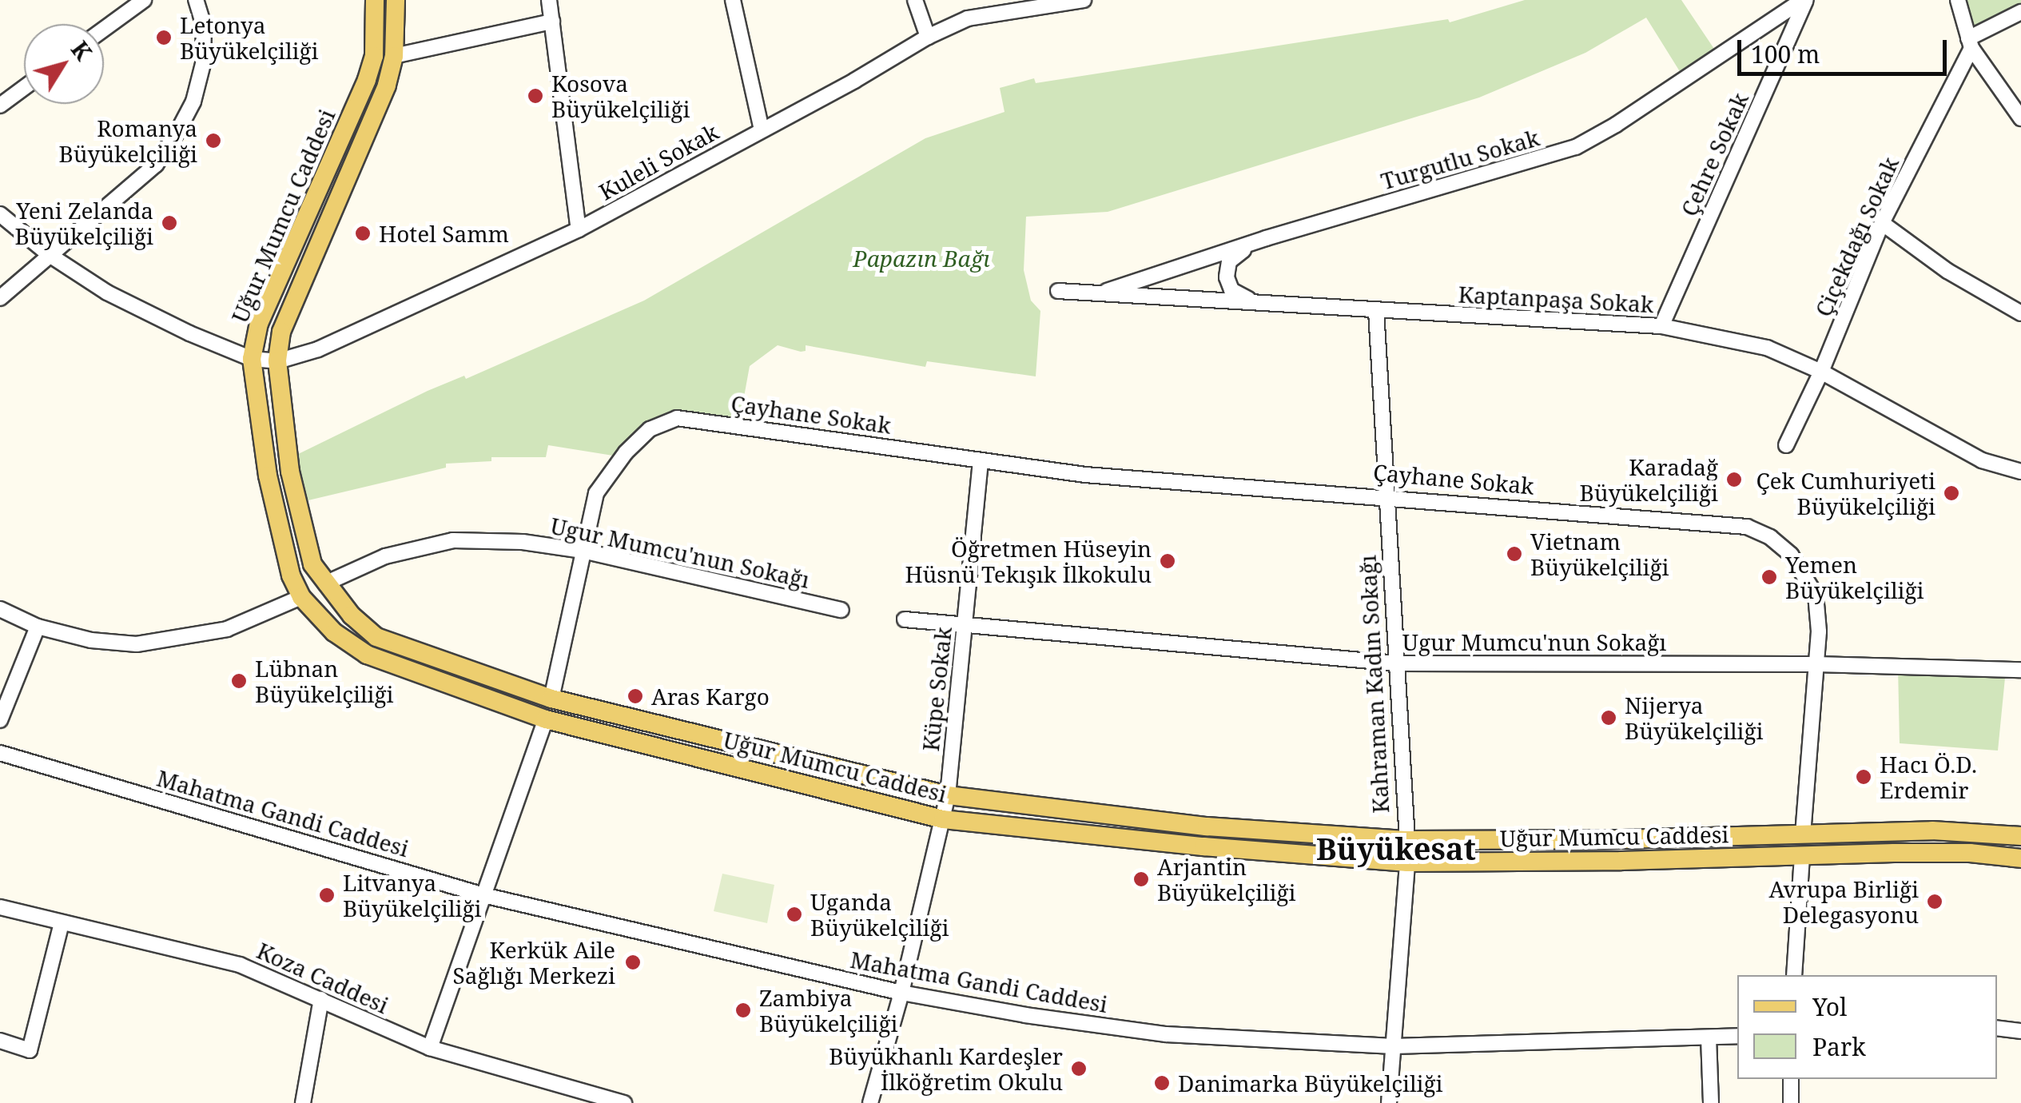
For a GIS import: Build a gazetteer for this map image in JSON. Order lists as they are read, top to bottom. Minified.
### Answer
{"streets":{"main road":["Uğur Mumcu Caddesi","Çayhane Sokak","Kahraman Kadın Sokağı"],"street":["Çehre Sokak","Turgutlu Sokak","Kuleli Sokak","Çiçekdağı Sokak","Kaptanpaşa Sokak","Ugur Mumcu'nun Sokağı","Küpe Sokak","Mahatma Gandi Caddesi","Koza Caddesi"]},"crossings":[["Çehre Sokak","Turgutlu Sokak"],["Çehre Sokak","Kaptanpaşa Sokak"],["Turgutlu Sokak","Kaptanpaşa Sokak"],["Kuleli Sokak","Uğur Mumcu Caddesi"],["Uğur Mumcu Caddesi","Çayhane Sokak"],["Uğur Mumcu Caddesi","Ugur Mumcu'nun Sokağı"],["Uğur Mumcu Caddesi","Kahraman Kadın Sokağı"],["Uğur Mumcu Caddesi","Küpe Sokak"],["Çiçekdağı Sokak","Kaptanpaşa Sokak"],["Kaptanpaşa Sokak","Kahraman Kadın Sokağı"],["Çayhane Sokak","Ugur Mumcu'nun Sokağı"],["Çayhane Sokak","Kahraman Kadın Sokağı"],["Çayhane Sokak","Küpe Sokak"],["Ugur Mumcu'nun Sokağı","Kahraman Kadın Sokağı"],["Ugur Mumcu'nun Sokağı","Küpe Sokak"],["Kahraman Kadın Sokağı","Mahatma Gandi Caddesi"],["Küpe Sokak","Mahatma Gandi Caddesi"]],"districts":["Büyükesat"],"parks":["Papazın Bağı"],"places":["Letonya Büyükelçiliği","Kosova Büyükelçiliği","Romanya Büyükelçiliği","Yeni Zelanda Büyükelçiliği","Hotel Samm","Karadağ Büyükelçiliği","Çek Cumhuriyeti Büyükelçiliği","Vietnam Büyükelçiliği","Öğretmen Hüseyin Hüsnü Tekışık İlkokulu","Yemen Büyükelçiliği","Lübnan Büyükelçiliği","Aras Kargo","Nijerya Büyükelçiliği","Hacı Ö.D. Erdemir","Arjantin Büyükelçiliği","Litvanya Büyükelçiliği","Avrupa Birliği Delegasyonu","Uganda Büyükelçiliği","Kerkük Aile Sağlığı Merkezi","Zambiya Büyükelçiliği","Büyükhanlı Kardeşler İlköğretim Okulu","Danimarka Büyükelçiliği"],"legend":["Yol","Park"],"scale_bar":"100 m","north":"top right"}
